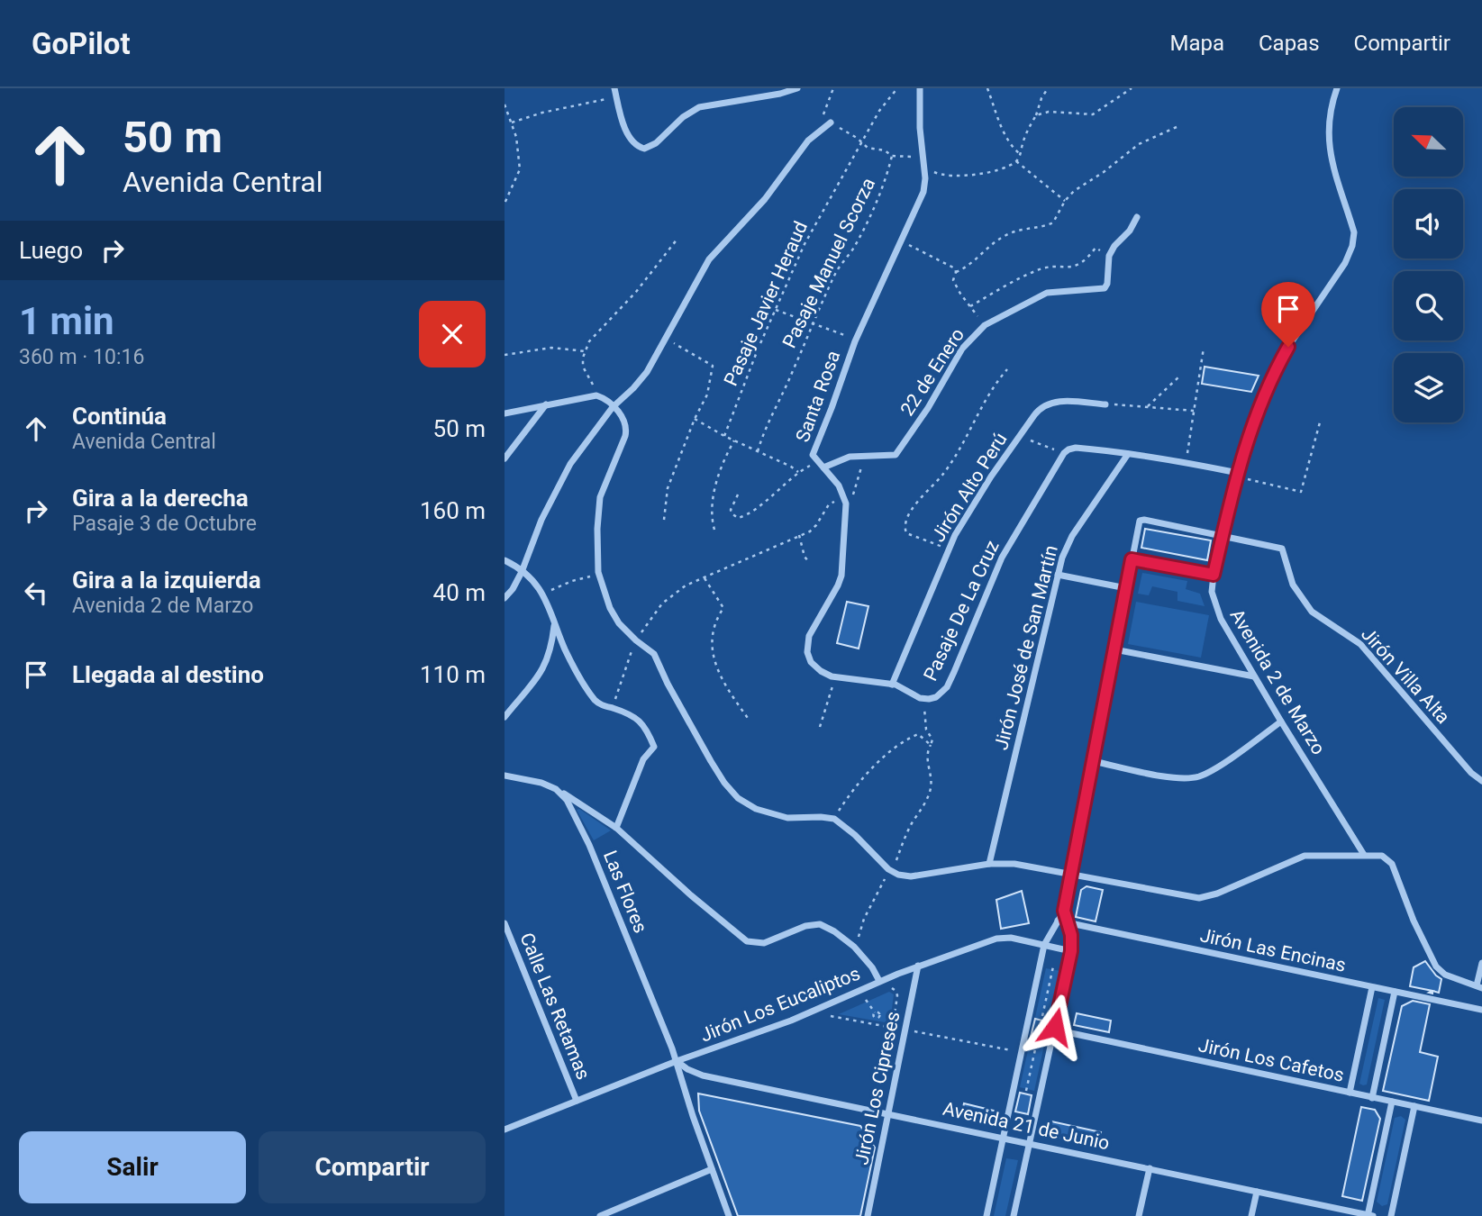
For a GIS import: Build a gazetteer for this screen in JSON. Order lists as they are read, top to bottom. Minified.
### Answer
{"streets":{"street":["22 de Enero","Santa Rosa","Jirón Alto Perú","Pasaje De La Cruz","Jirón José de San Martín","Jirón Villa Alta","Avenida 2 de Marzo","Las Flores","Jirón Las Encinas","Jirón Los Eucaliptos","Calle Las Retamas","Jirón Los Cafetos","Jirón Los Cipreses","Avenida 21 de Junio"],"path":["Pasaje Manuel Scorza","Pasaje Javier Heraud"]},"crossings":[["22 de Enero","Santa Rosa"],["Santa Rosa","Jirón Alto Perú"],["Santa Rosa","Pasaje De La Cruz"],["Jirón Alto Perú","Pasaje De La Cruz"],["Jirón Villa Alta","Avenida 2 de Marzo"],["Las Flores","Jirón Los Eucaliptos"],["Las Flores","Avenida 21 de Junio"],["Jirón Los Eucaliptos","Calle Las Retamas"],["Jirón Los Eucaliptos","Jirón Los Cipreses"],["Jirón Los Eucaliptos","Avenida 21 de Junio"],["Jirón Los Cipreses","Avenida 21 de Junio"]],"north":"top left","page":{"header":"GoPilot","nav":["Mapa","Capas","Compartir"],"turn":["50 m","Avenida Central"],"then":"Luego","heading":["1 min","360 m · 10:16"],"list":[{"name":"Continúa","note":"Avenida Central","value":"50 m"},{"name":"Gira a la derecha","note":"Pasaje 3 de Octubre","value":"160 m"},{"name":"Gira a la izquierda","note":"Avenida 2 de Marzo","value":"40 m"},{"name":"Llegada al destino","value":"110 m"}],"buttons":["Salir","Compartir"]}}
